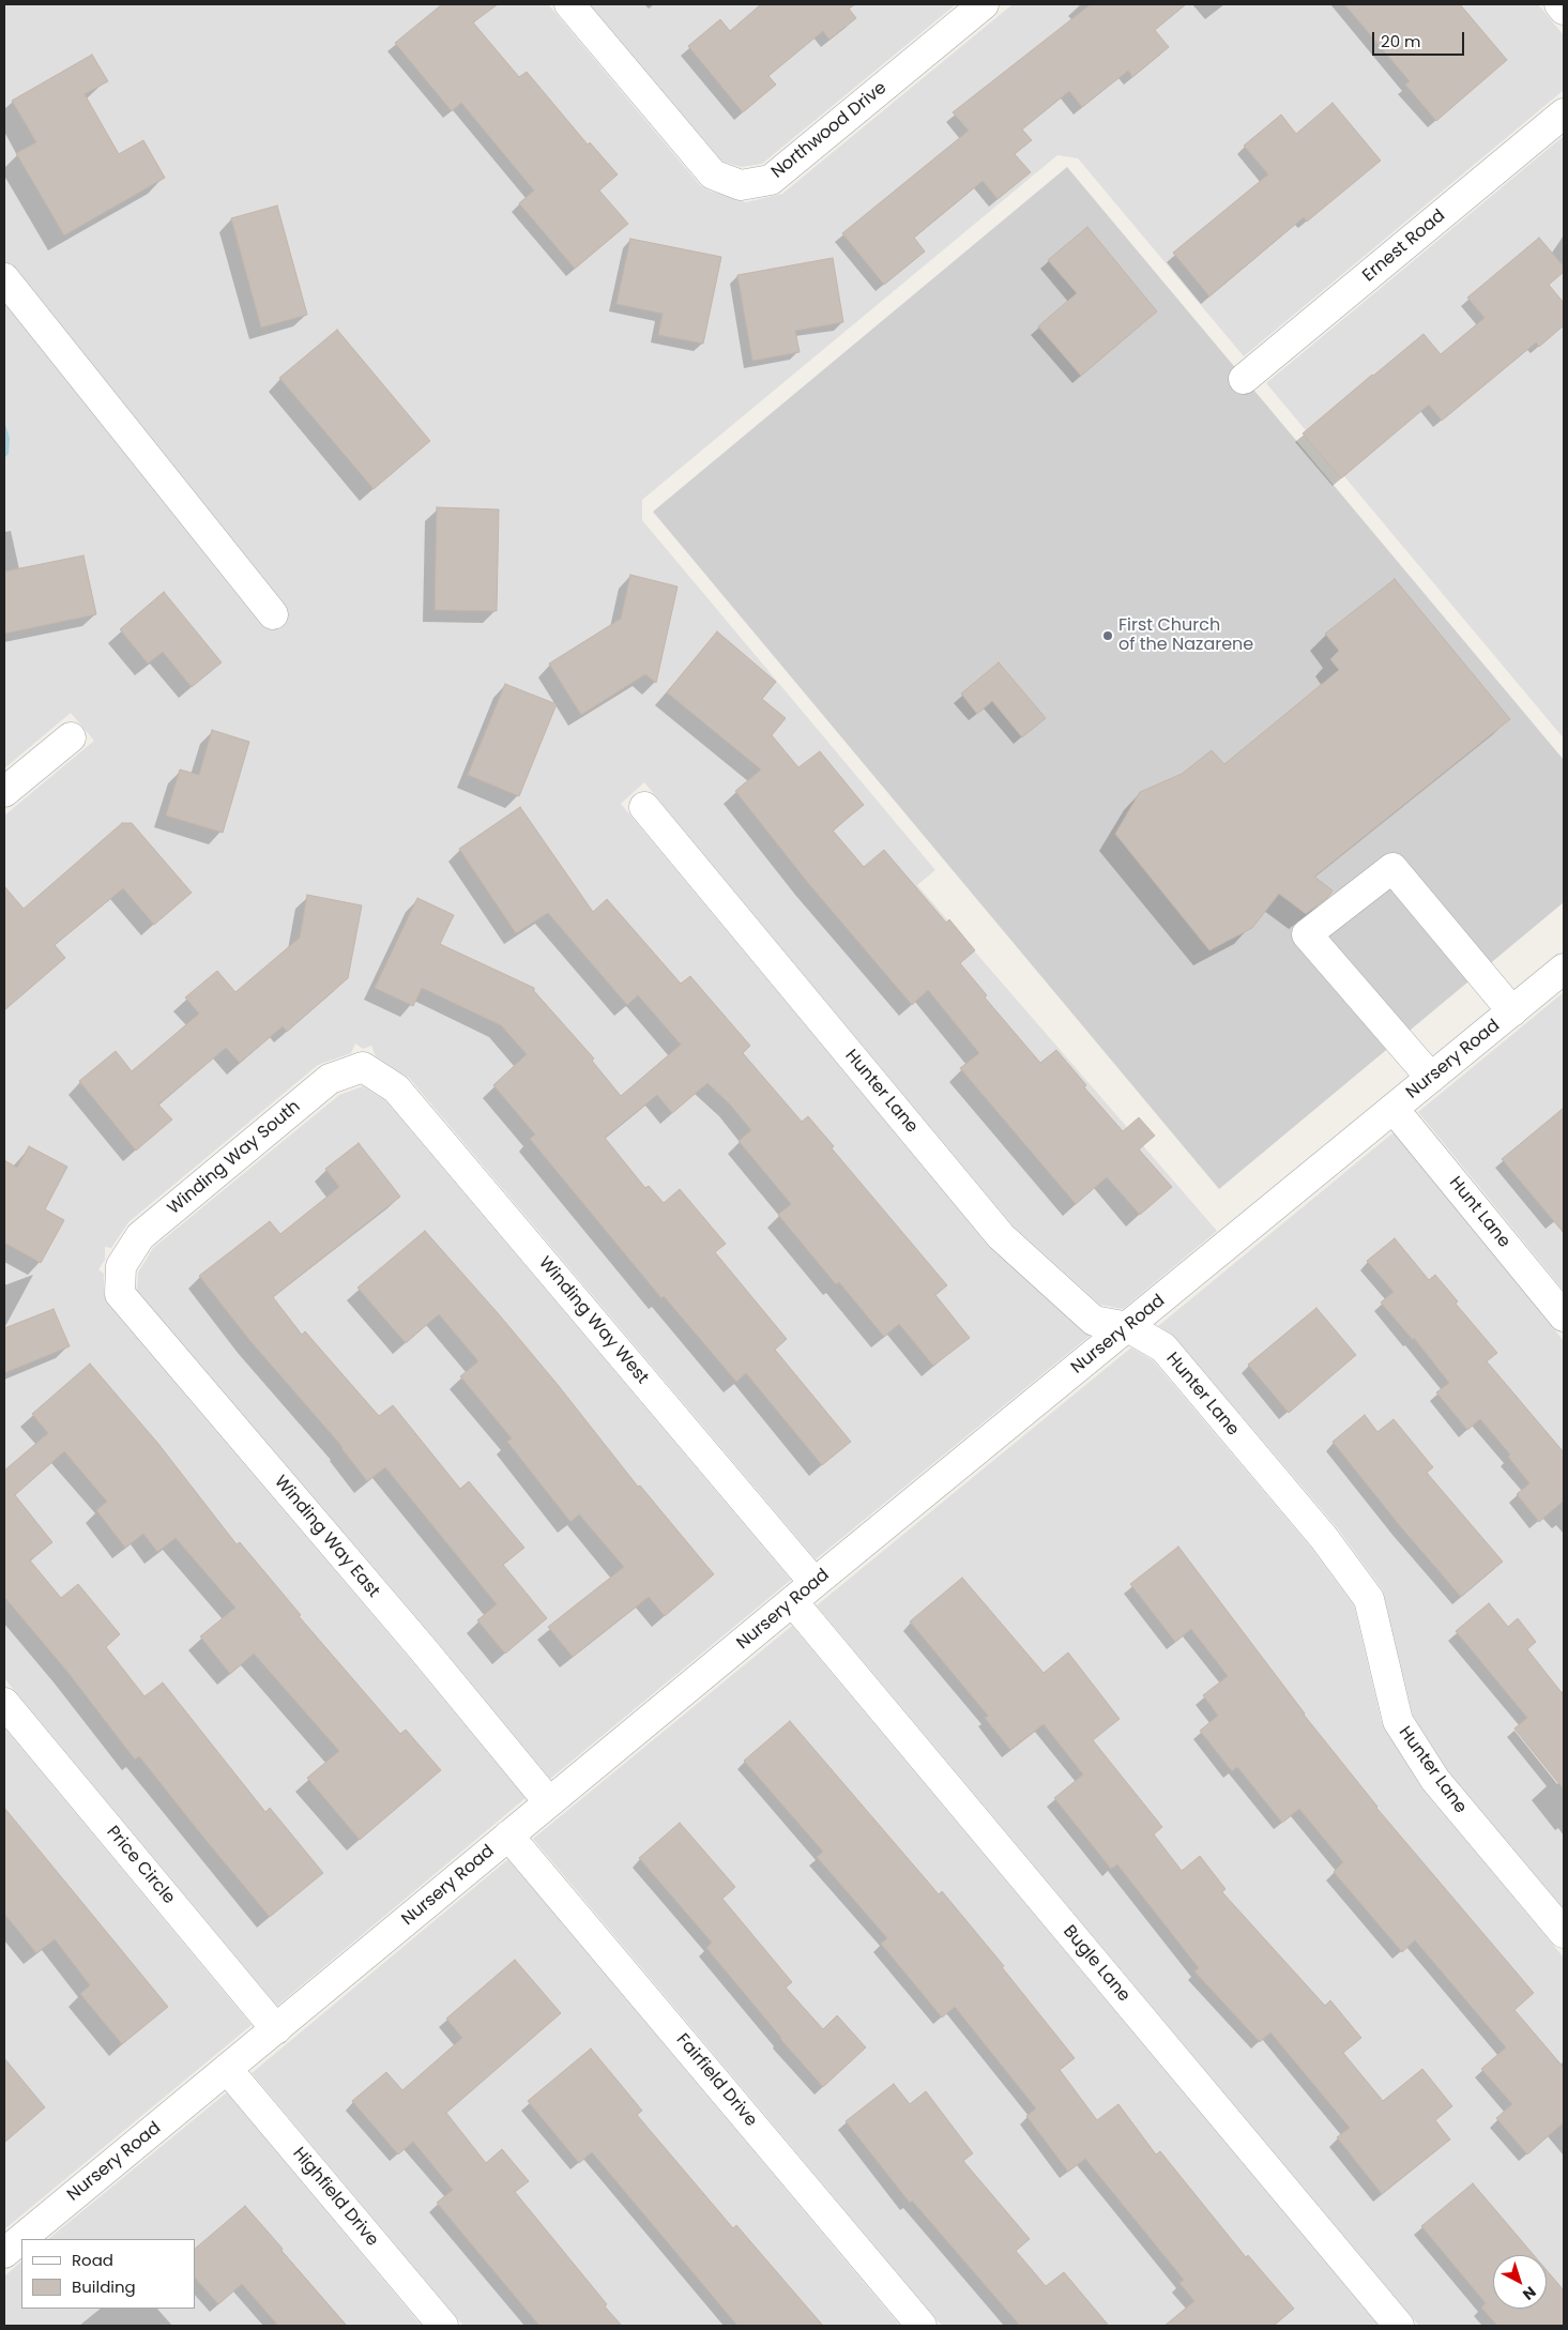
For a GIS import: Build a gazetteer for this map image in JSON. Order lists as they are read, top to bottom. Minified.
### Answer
{"streets":{"street":["Northwood Drive","Ernest Road","Nursery Road","Hunter Lane","Winding Way South","Hunt Lane","Winding Way West","Winding Way East","Price Circle","Bugle Lane","Fairfield Drive","Highfield Drive"]},"crossings":[["Nursery Road","Hunter Lane"],["Nursery Road","Hunt Lane"],["Nursery Road","Winding Way West"],["Nursery Road","Winding Way East"],["Nursery Road","Price Circle"],["Nursery Road","Bugle Lane"],["Nursery Road","Fairfield Drive"],["Nursery Road","Highfield Drive"],["Winding Way South","Winding Way West"],["Winding Way South","Winding Way East"]],"places":["First Church of the Nazarene"],"legend":["Road","Building"],"scale_bar":"20 m","north":"bottom right"}
